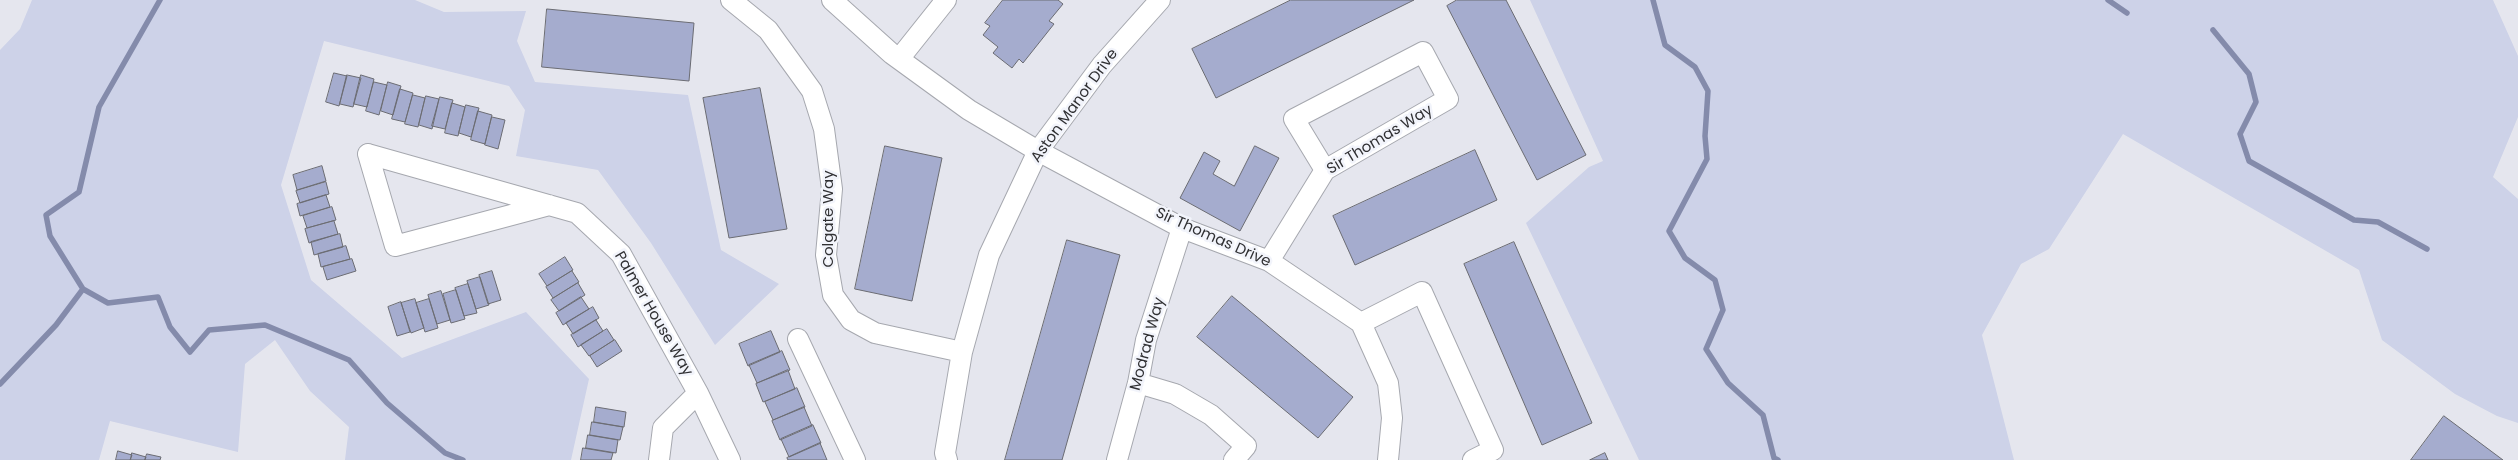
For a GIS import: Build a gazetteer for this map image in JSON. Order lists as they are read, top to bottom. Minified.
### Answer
{"streets":{"street":["Aston Manor Drive","Sir Thomas Way","Colgate Way","Sir Thomas Drive","Palmer House Way","Modrad Way"]},"crossings":[["Aston Manor Drive","Colgate Way"],["Aston Manor Drive","Sir Thomas Drive"],["Sir Thomas Way","Sir Thomas Drive"],["Sir Thomas Drive","Modrad Way"]]}
